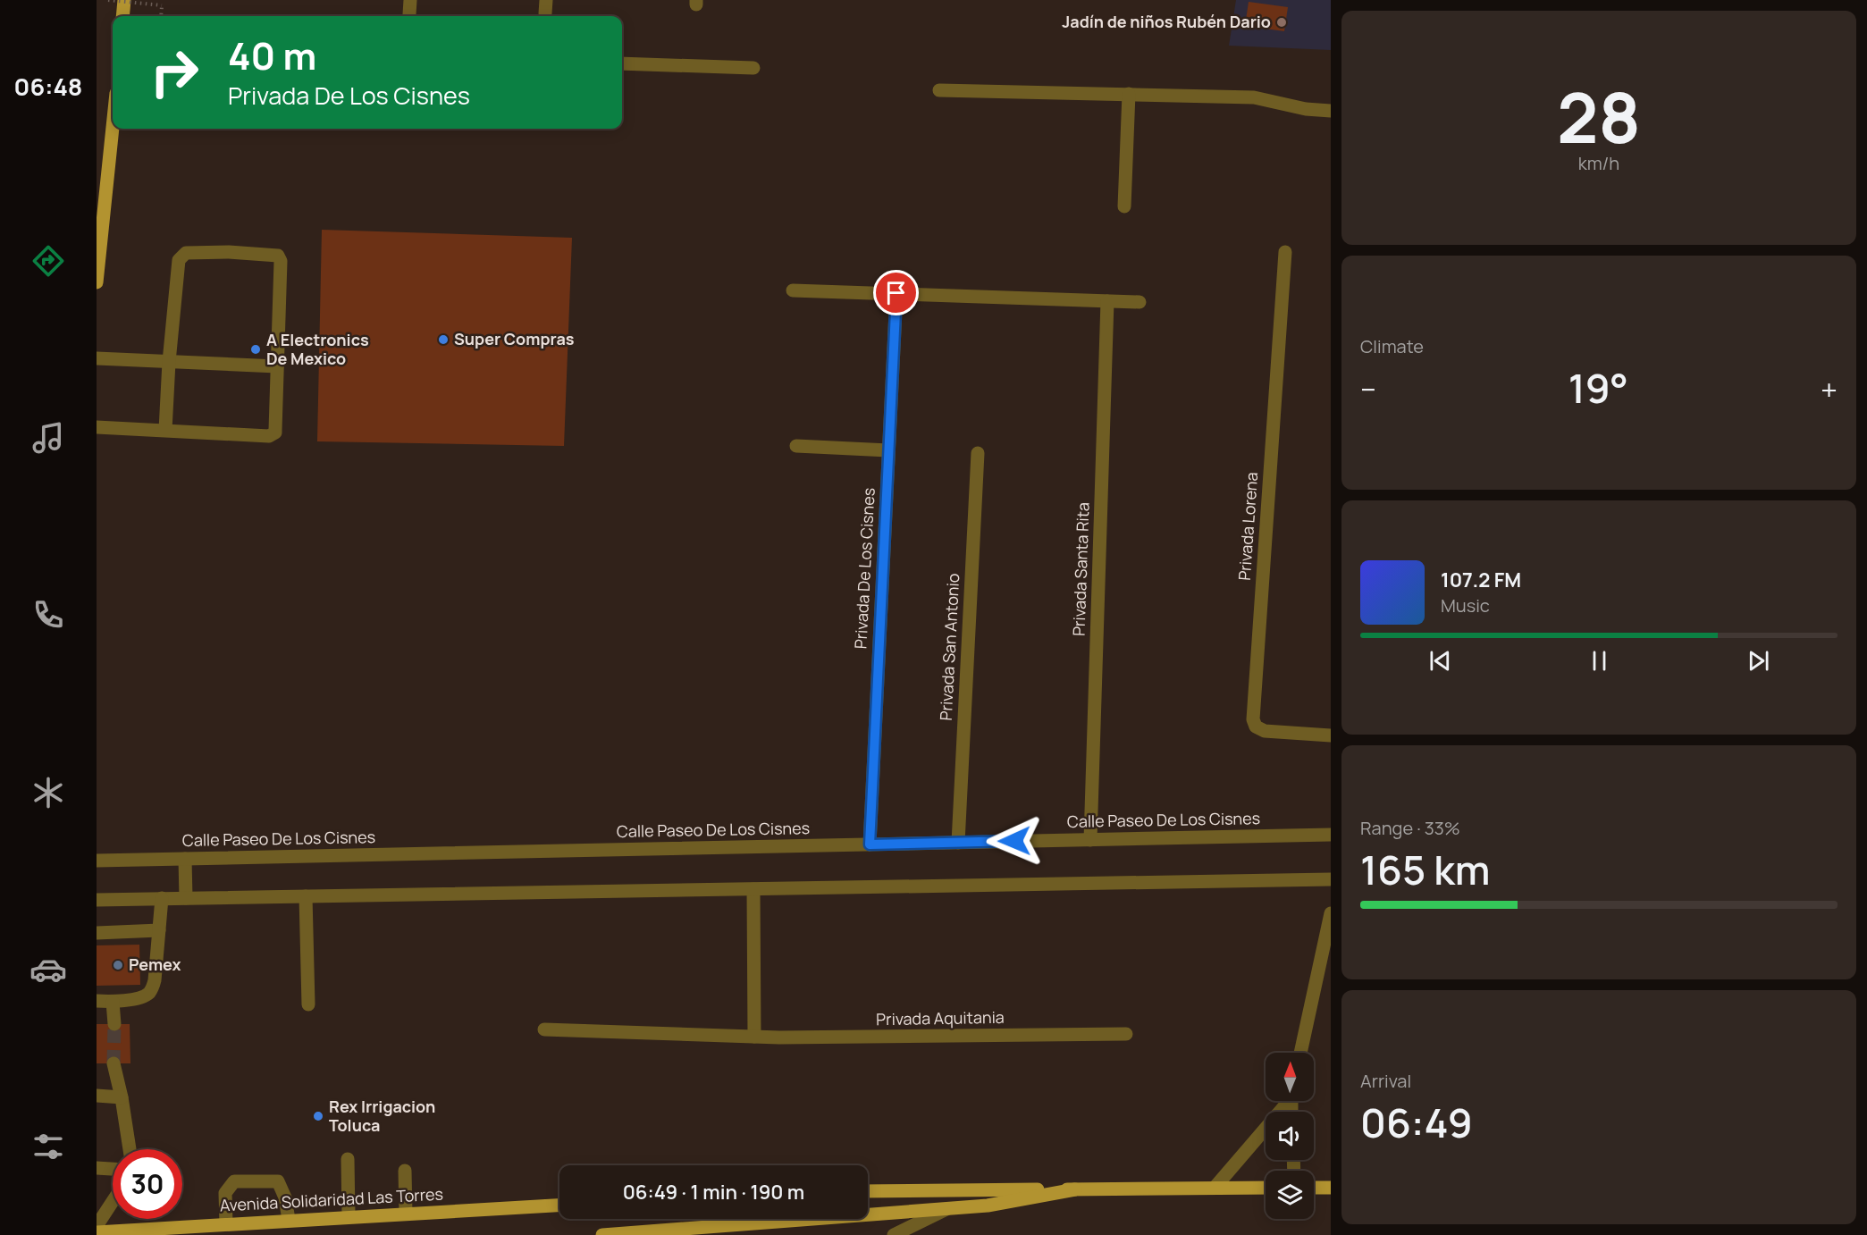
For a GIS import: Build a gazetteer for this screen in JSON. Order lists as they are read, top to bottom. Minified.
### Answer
{"streets":{"main road":["Avenida Solidaridad Las Torres"],"street":["Privada Lorena","Privada De Los Cisnes","Privada Santa Rita","Privada San Antonio","Calle Paseo De Los Cisnes","Privada Aquitania"]},"crossings":[["Privada De Los Cisnes","Calle Paseo De Los Cisnes"],["Privada Santa Rita","Calle Paseo De Los Cisnes"],["Privada San Antonio","Calle Paseo De Los Cisnes"]],"places":["Jadín de niños Rubén Dario","Super Compras","A Electronics De Mexico","Pemex","Rex Irrigacion Toluca"],"north":"top","page":{"tabs":"06:48","tile":[["28","km/h"],"Climate",["Range · 33%","165 km"],["Arrival","06:49"]],"turn":["40 m","Privada De Los Cisnes"],"heat":["−","19°","+"],"song":["107.2 FM","Music"],"limit":"30","trip":"06:49 · 1 min · 190 m"}}
